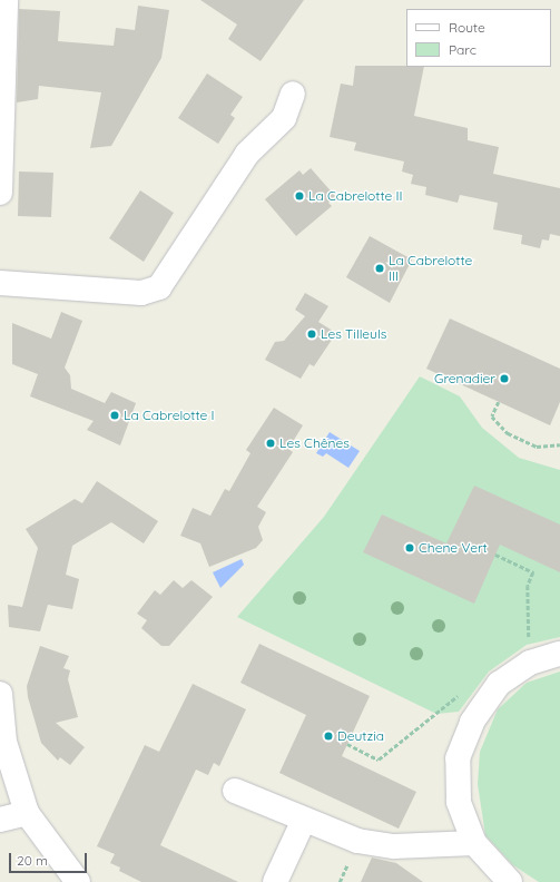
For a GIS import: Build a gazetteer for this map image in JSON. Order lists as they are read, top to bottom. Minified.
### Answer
{"places":["La Cabrelotte II","La Cabrelotte III","Les Tilleuls","Grenadier","La Cabrelotte I","Les Chênes","Chene Vert","Deutzia"],"legend":["Route","Parc"],"scale_bar":"20 m"}
